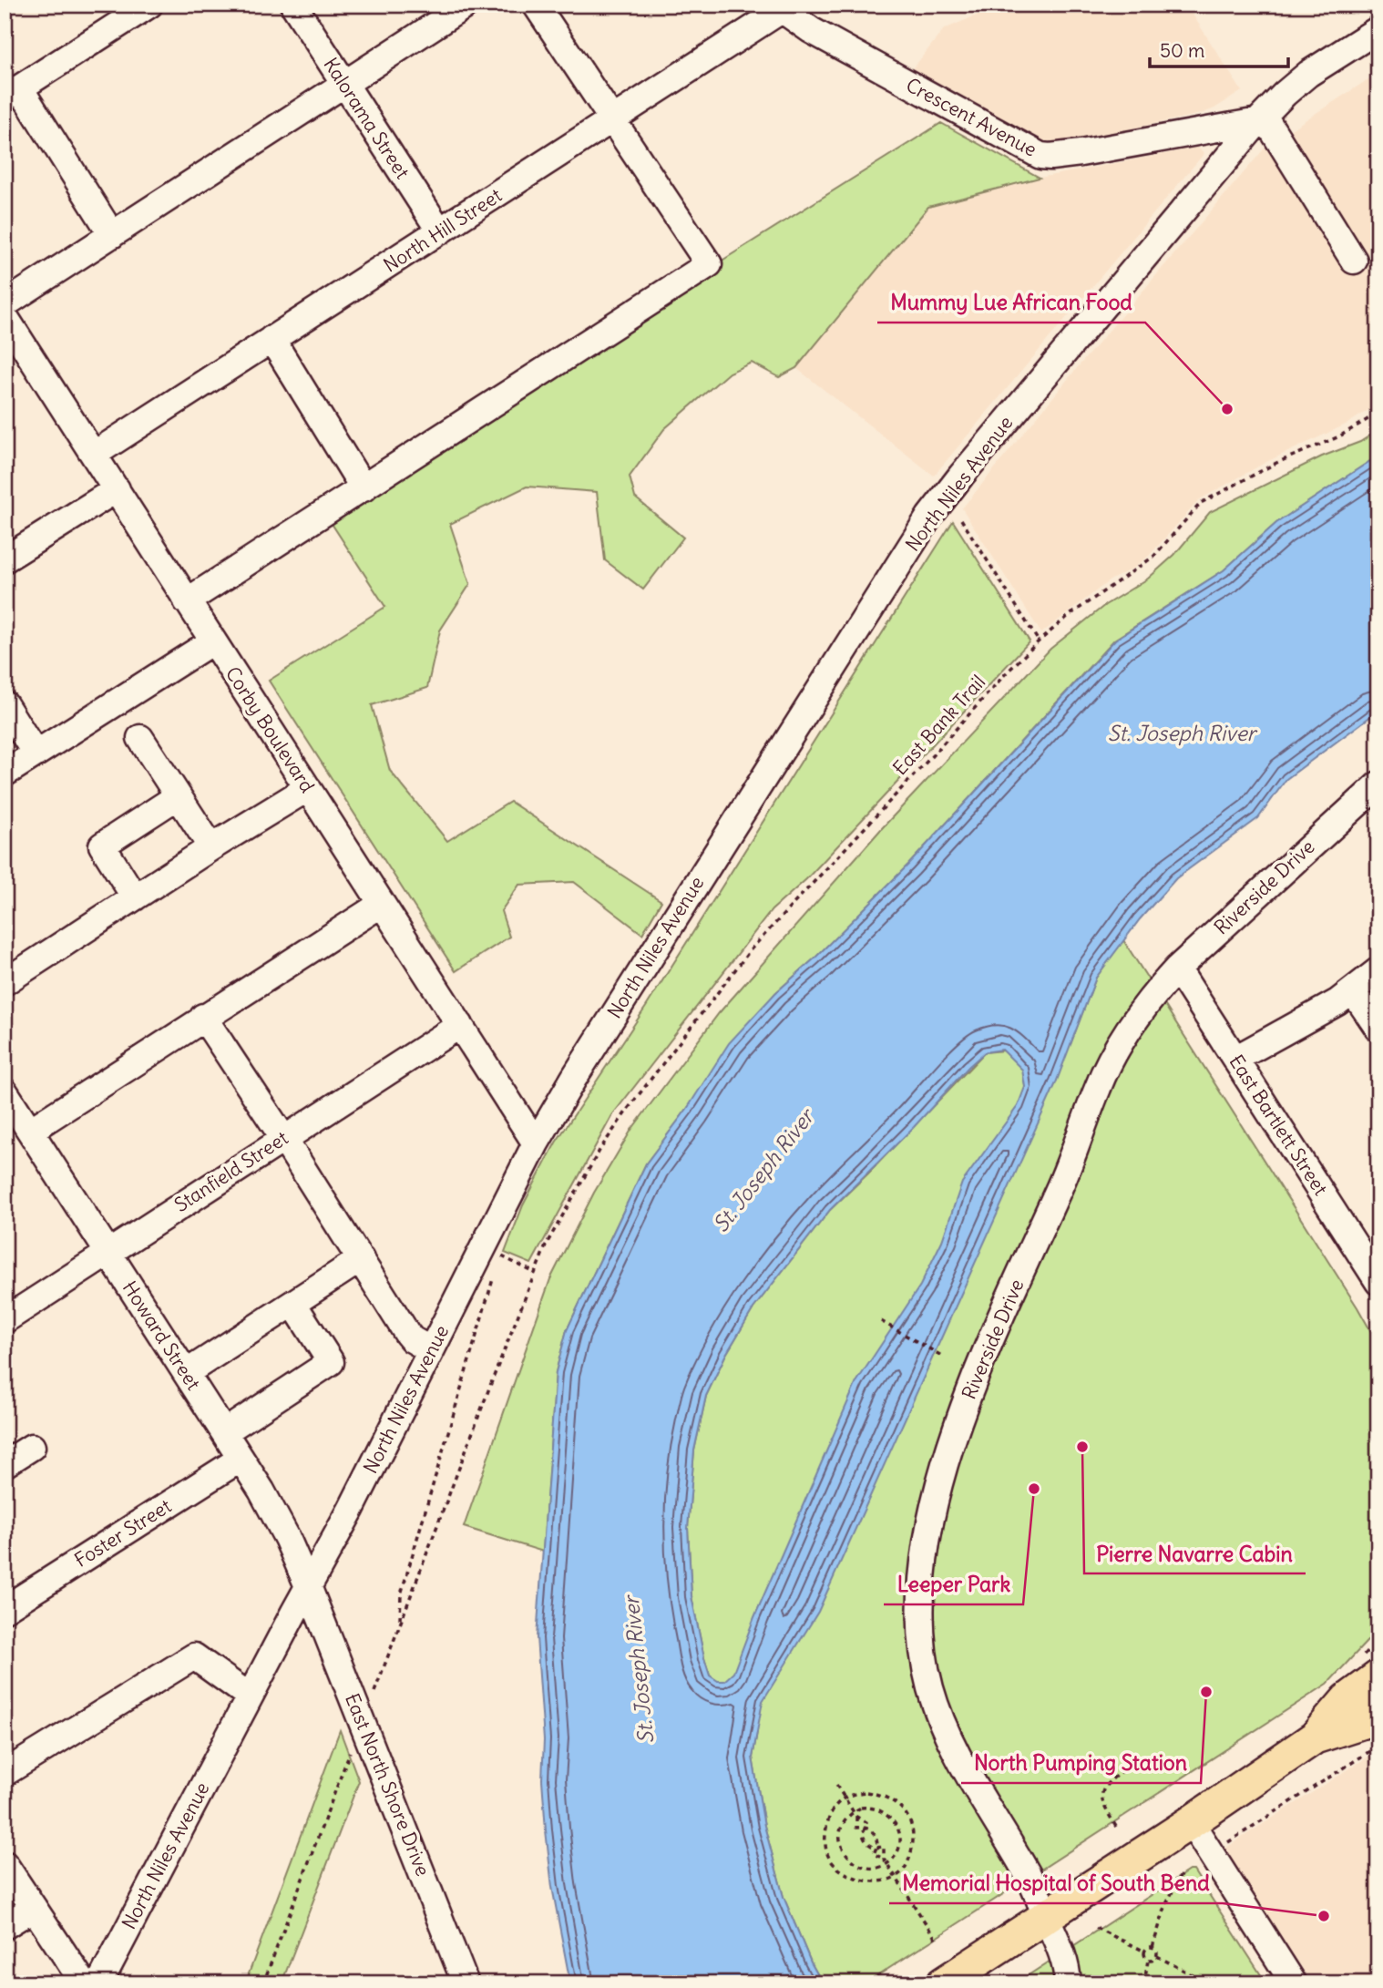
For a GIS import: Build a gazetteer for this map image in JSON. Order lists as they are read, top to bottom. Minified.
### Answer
{"streets":{"street":["Crescent Avenue","Kalorama Street","North Hill Street","North Niles Avenue","Corby Boulevard","Riverside Drive","East Bartlett Street","Stanfield Street","Howard Street","Foster Street","East North Shore Drive"],"path":["East Bank Trail"]},"crossings":[["Crescent Avenue","North Hill Street"],["Crescent Avenue","North Niles Avenue"],["Kalorama Street","North Hill Street"],["North Hill Street","Corby Boulevard"],["North Niles Avenue","Corby Boulevard"],["North Niles Avenue","Howard Street"],["North Niles Avenue","East North Shore Drive"],["Corby Boulevard","Stanfield Street"],["Riverside Drive","East Bartlett Street"],["Stanfield Street","Howard Street"],["Howard Street","Foster Street"],["Howard Street","East North Shore Drive"]],"water":["St. Joseph River"],"places":["Mummy Lue African Food","Pierre Navarre Cabin","Leeper Park","North Pumping Station","Memorial Hospital of South Bend"],"scale_bar":"50 m"}
